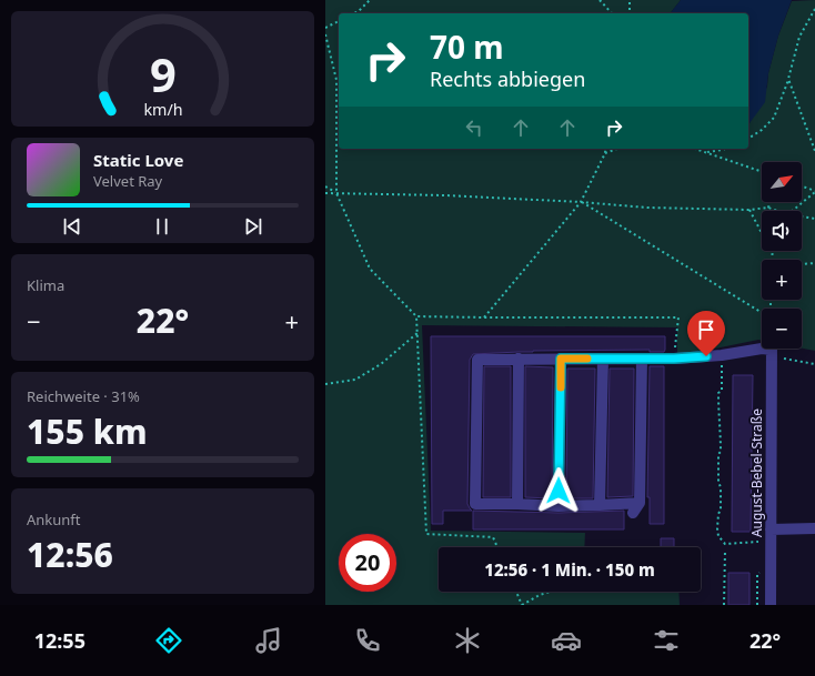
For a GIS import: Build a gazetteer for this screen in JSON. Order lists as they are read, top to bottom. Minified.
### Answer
{"streets":{"street":["August-Bebel-Straße"]},"north":"top right","page":{"turn":["70 m","Rechts abbiegen"],"song":["Static Love","Velvet Ray"],"map_buttons":["+","−"],"tile":["Klima",["Reichweite · 31%","155 km"],["Ankunft","12:56"]],"heat":["−","22°","+"],"limit":"20","trip":"12:56 · 1 Min. · 150 m","tabs":["12:55","22°"],"gauge":["9","km/h"]}}
